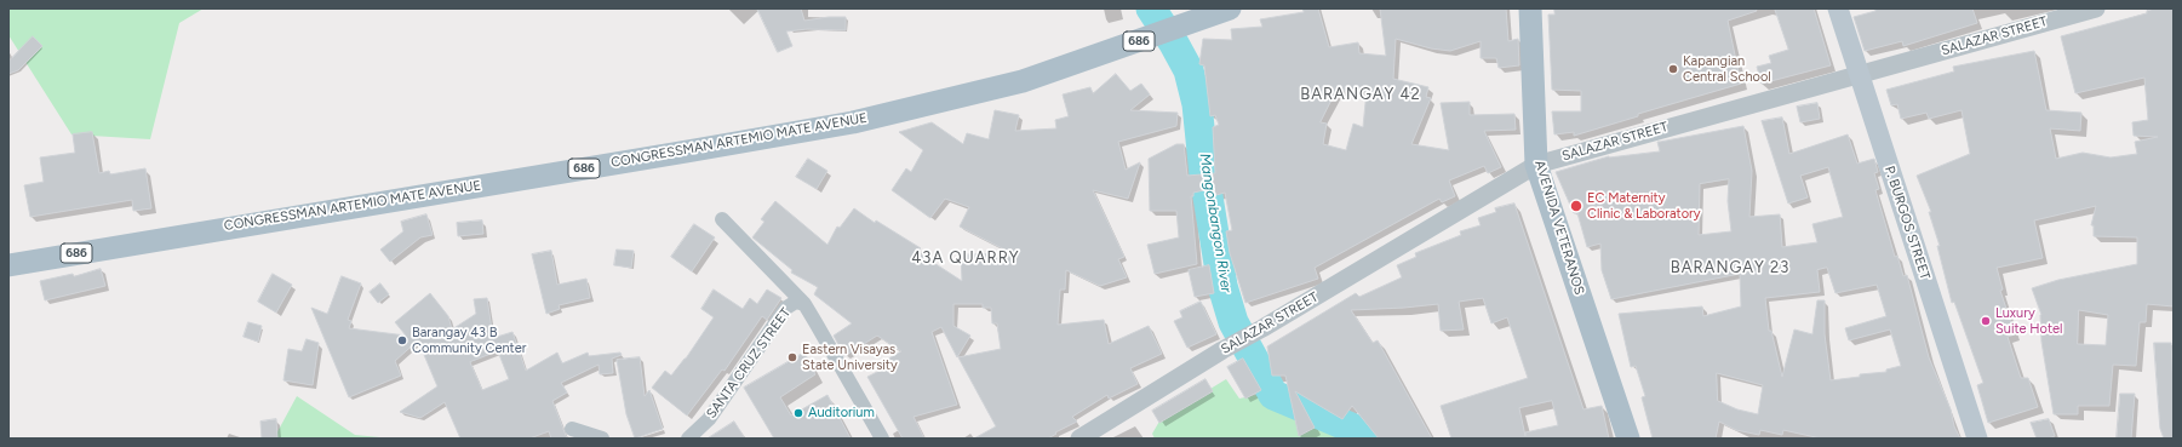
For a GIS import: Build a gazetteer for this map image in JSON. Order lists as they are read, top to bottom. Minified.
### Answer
{"streets":{"main road":["686","CONGRESSMAN ARTEMIO MATE AVENUE","P. BURGOS STREET","AVENIDA VETERANOS"],"street":["SALAZAR STREET","SANTA CRUZ STREET"]},"crossings":[["SALAZAR STREET","P. BURGOS STREET"],["SALAZAR STREET","AVENIDA VETERANOS"]],"districts":["BARANGAY 42","43A QUARRY","BARANGAY 23"],"water":["Mangonbangon River"],"places":["Kapangian Central School","EC Maternity Clinic & Laboratory","Luxury Suite Hotel","Barangay 43 B Community Center","Eastern Visayas State University","Auditorium"]}
